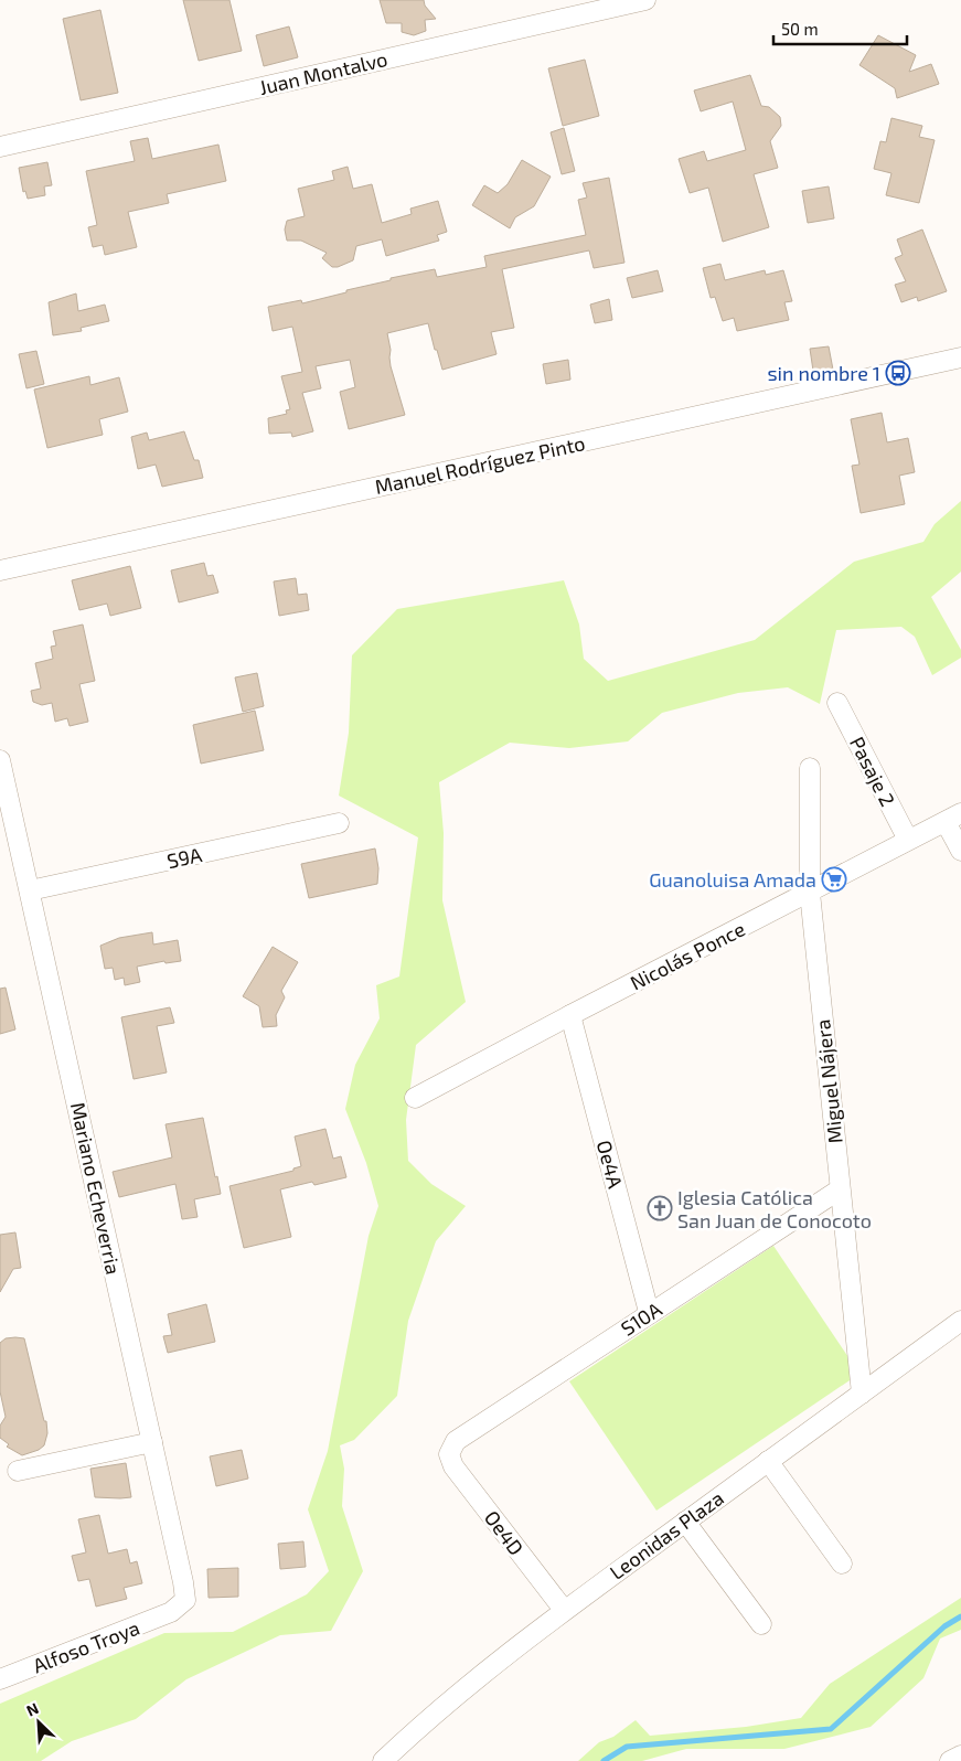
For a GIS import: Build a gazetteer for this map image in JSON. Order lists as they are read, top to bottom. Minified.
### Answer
{"streets":{"street":["Juan Montalvo","Manuel Rodríguez Pinto","Pasaje 2","S9A","Nicolás Ponce","Miguel Nájera","Oe4A","Mariano Echeverria","S10A","Oe4D","Leonidas Plaza","Alfoso Troya"]},"crossings":[["Pasaje 2","Nicolás Ponce"],["S9A","Mariano Echeverria"],["Nicolás Ponce","Miguel Nájera"],["Nicolás Ponce","Oe4A"],["Miguel Nájera","S10A"],["Miguel Nájera","Leonidas Plaza"],["Oe4A","S10A"],["Mariano Echeverria","Alfoso Troya"],["S10A","Oe4D"],["Oe4D","Leonidas Plaza"]],"places":{"bus stop":["sin nombre 1"],"supermarket":["Guanoluisa Amada"],"church":["Iglesia Católica San Juan de Conocoto"]},"scale_bar":"50 m","north":"top left"}
